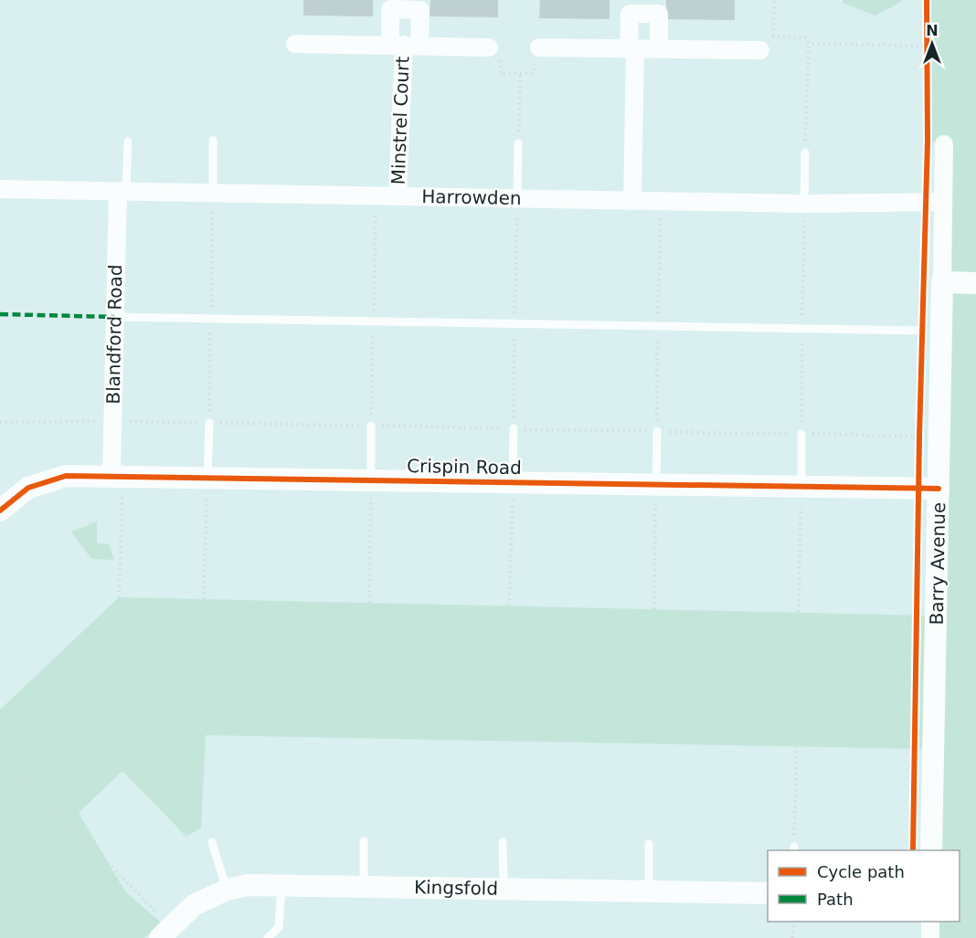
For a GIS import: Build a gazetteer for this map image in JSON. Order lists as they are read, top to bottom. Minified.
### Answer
{"streets":{"street":["Minstrel Court","Harrowden","Blandford Road","Crispin Road","Barry Avenue","Kingsfold"]},"crossings":[["Minstrel Court","Harrowden"],["Harrowden","Blandford Road"],["Harrowden","Barry Avenue"],["Blandford Road","Crispin Road"],["Crispin Road","Barry Avenue"]],"legend":["Cycle path","Path"],"north":"top"}
